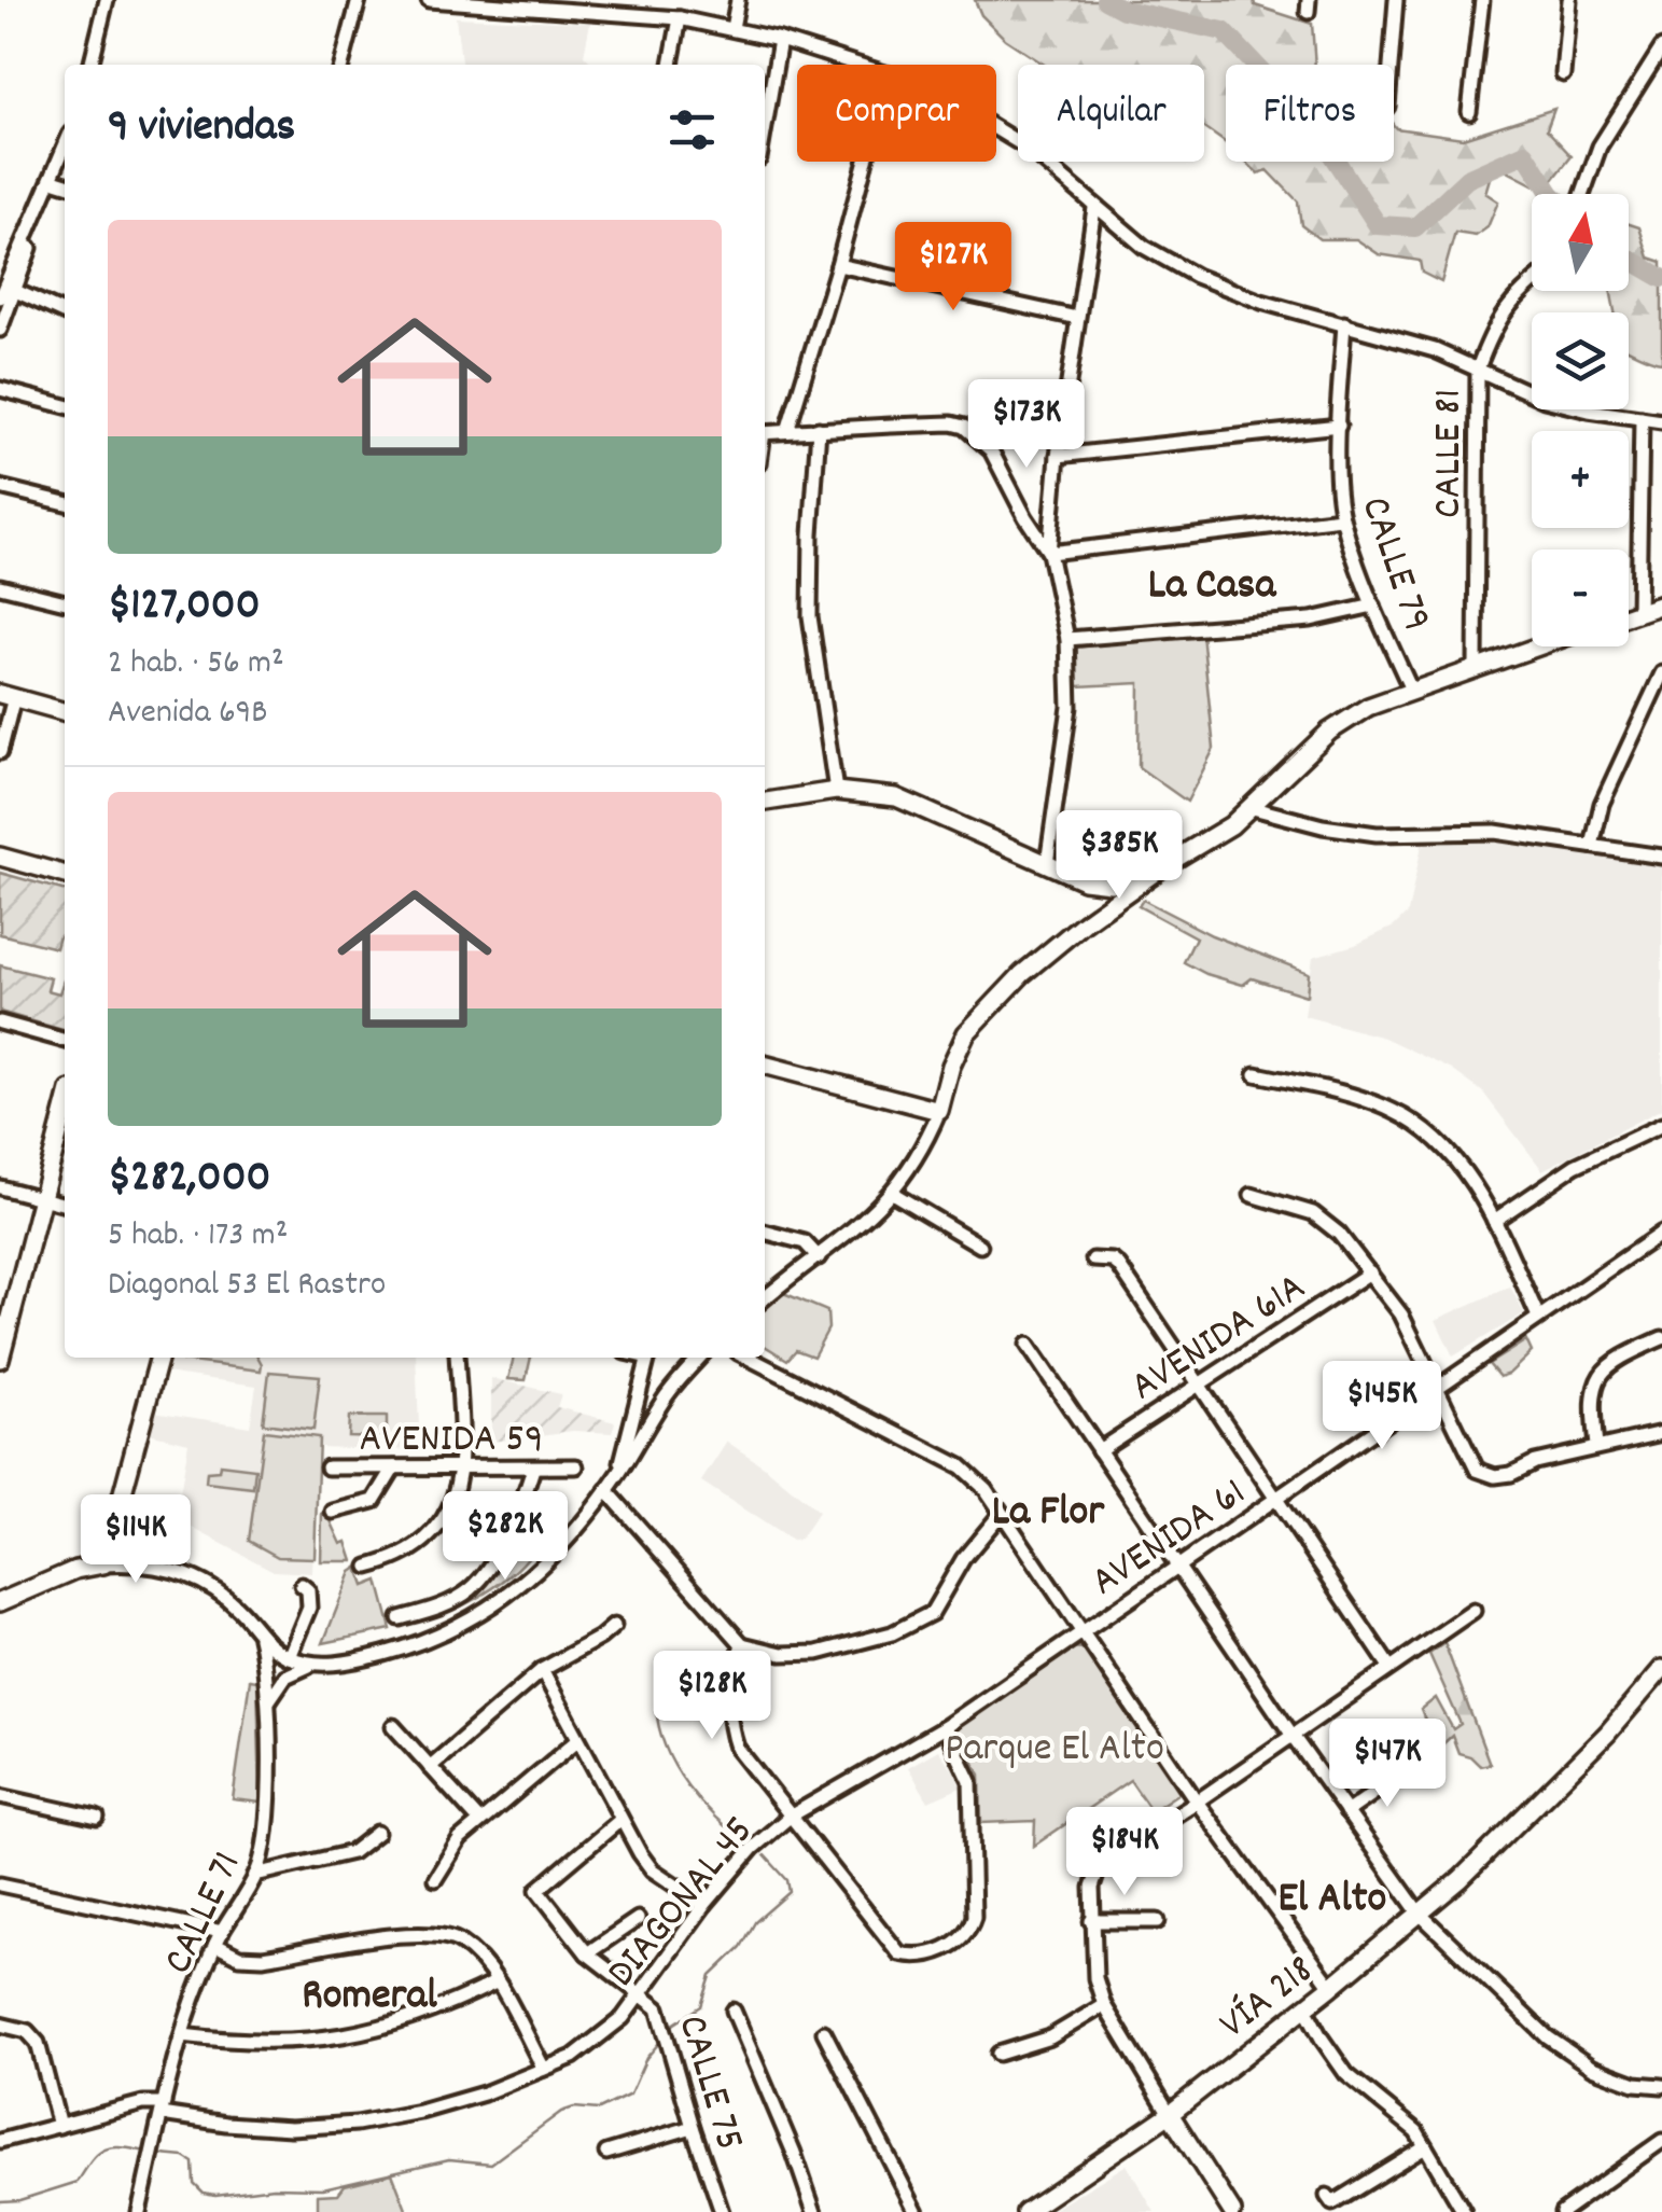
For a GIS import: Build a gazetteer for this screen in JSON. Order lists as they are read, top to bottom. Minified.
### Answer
{"streets":{"main road":["VÍA 218"],"street":["CALLE 81","CALLE 79","AVENIDA 61A","AVENIDA 59","AVENIDA 61","DIAGONAL 45","CALLE 71","CALLE 75"]},"crossings":[["AVENIDA 61","DIAGONAL 45"],["DIAGONAL 45","CALLE 71"],["DIAGONAL 45","CALLE 75"]],"districts":["La Casa","La Flor","El Alto","Romeral"],"parks":["Parque El Alto"],"north":"top","page":{"chip":["Comprar","Alquilar","Filtros"],"heading":"9 viviendas","map_buttons":["+","−"],"list":[{"name":"$127,000","note":"2 hab. · 56 m² · Avenida 69B"},{"name":"$282,000","note":"5 hab. · 173 m² · Diagonal 53 El Rastro"}],"price":["$127K","$173K","$385K","$145K","$282K","$114K","$128K","$147K","$184K"]}}
